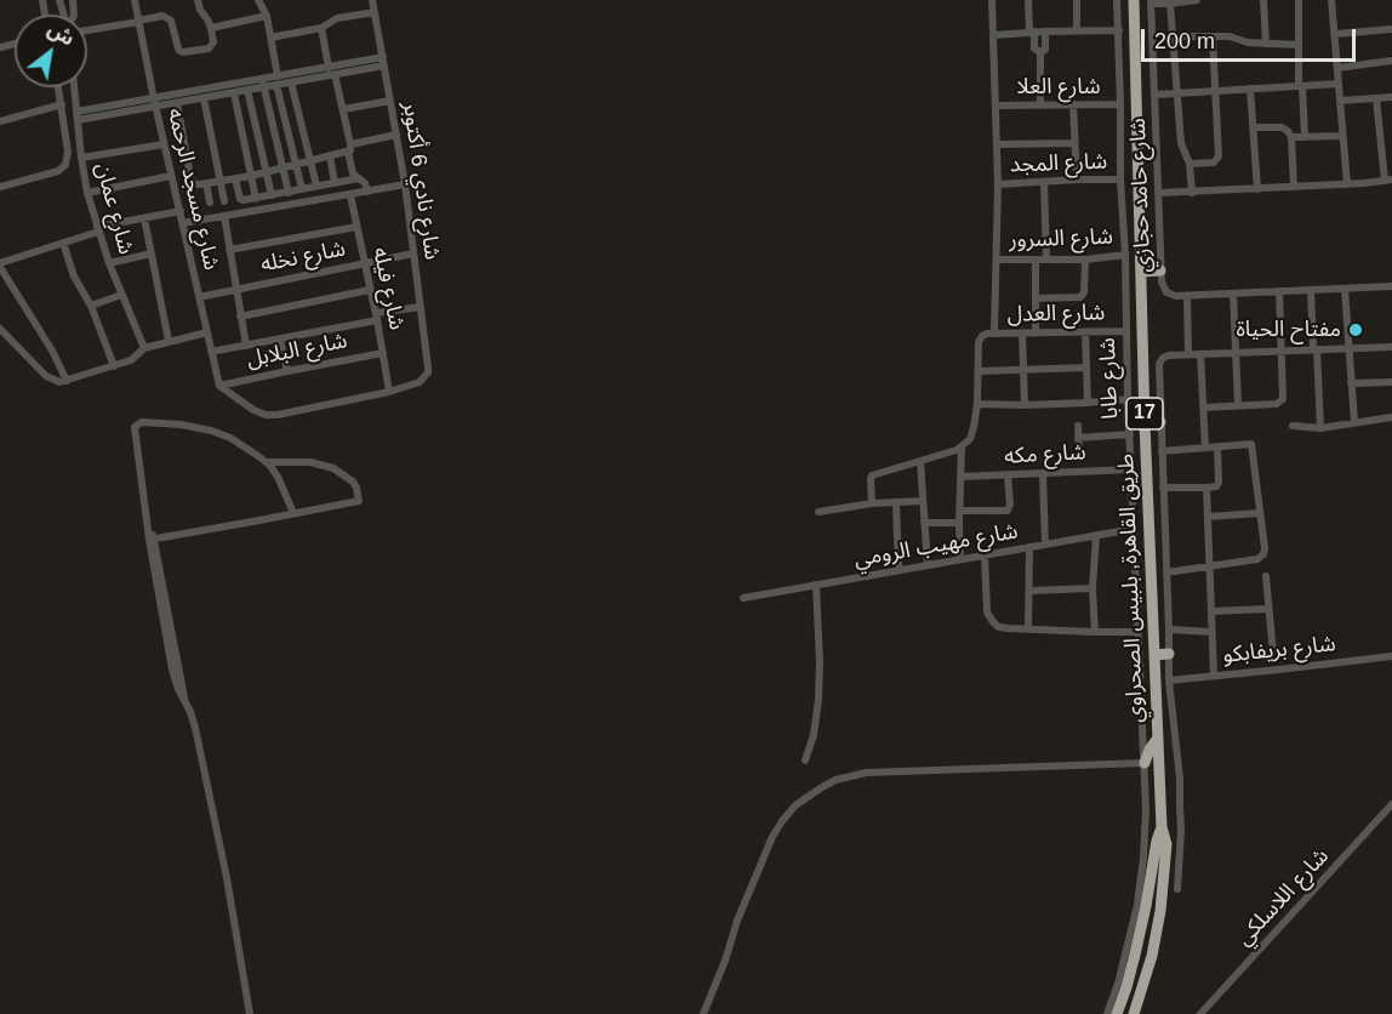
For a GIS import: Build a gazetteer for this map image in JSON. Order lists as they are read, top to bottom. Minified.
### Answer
{"streets":{"highway":["17","طريق القاهرة, بلبيس الصحراوي"],"street":["شارع العلا","شارع المجد","شارع نادي 6 أكتوبر","شارع مسجد الرحمه","شارع حامد حجازي","شارع عمان","شارع السرور","شارع نخله","شارع فيله","شارع العدل","شارع البلابل","شارع طابا","شارع مكه","شارع مهيب الرومي","شارع بريفابكو","شارع اللاسلكي"]},"crossings":[["شارع العلا","شارع طابا"],["شارع المجد","شارع طابا"],["شارع نادي 6 أكتوبر","شارع نخله"],["شارع نادي 6 أكتوبر","شارع فيله"],["شارع مسجد الرحمه","شارع نخله"],["شارع مسجد الرحمه","شارع البلابل"],["شارع السرور","شارع طابا"],["شارع نخله","شارع فيله"],["شارع فيله","شارع البلابل"],["شارع العدل","شارع طابا"],["شارع طابا","شارع مكه"],["شارع طابا","شارع مهيب الرومي"]],"places":["مفتاح الحياة"],"scale_bar":"200 m","north":"top right"}
